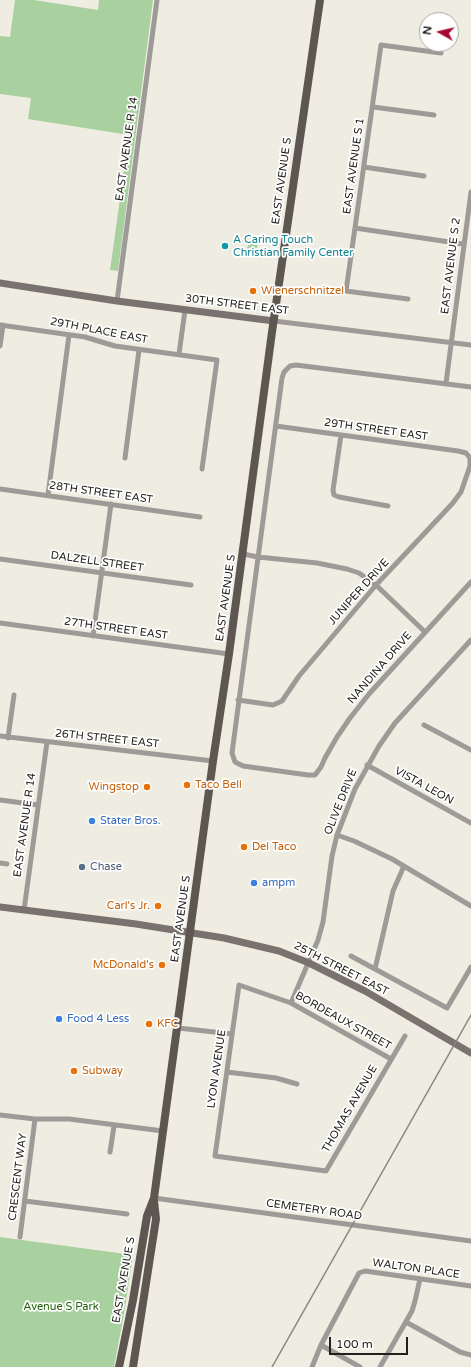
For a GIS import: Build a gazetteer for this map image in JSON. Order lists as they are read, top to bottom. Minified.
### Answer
{"streets":{"main road":["EAST AVENUE S","30TH STREET EAST","25TH STREET EAST"],"street":["EAST AVENUE R 14","EAST AVENUE S 1","EAST AVENUE S 2","29TH PLACE EAST","29TH STREET EAST","28TH STREET EAST","DALZELL STREET","JUNIPER DRIVE","27TH STREET EAST","NANDINA DRIVE","26TH STREET EAST","VISTA LEON","OLIVE DRIVE","BORDEAUX STREET","LYON AVENUE","THOMAS AVENUE","CRESCENT WAY","CEMETERY ROAD","WALTON PLACE"]},"crossings":[["EAST AVENUE R 14","30TH STREET EAST"],["EAST AVENUE R 14","26TH STREET EAST"],["EAST AVENUE R 14","25TH STREET EAST"],["EAST AVENUE S","30TH STREET EAST"],["EAST AVENUE S","27TH STREET EAST"],["EAST AVENUE S","26TH STREET EAST"],["EAST AVENUE S","25TH STREET EAST"],["EAST AVENUE S","CEMETERY ROAD"],["EAST AVENUE S 2","30TH STREET EAST"],["29TH STREET EAST","JUNIPER DRIVE"],["JUNIPER DRIVE","NANDINA DRIVE"],["VISTA LEON","OLIVE DRIVE"],["OLIVE DRIVE","25TH STREET EAST"],["OLIVE DRIVE","BORDEAUX STREET"],["BORDEAUX STREET","LYON AVENUE"],["BORDEAUX STREET","THOMAS AVENUE"],["LYON AVENUE","THOMAS AVENUE"]],"parks":["Avenue S Park"],"places":["A Caring Touch Christian Family Center","Wienerschnitzel","Taco Bell","Wingstop","Stater Bros.","Del Taco","Chase","ampm","Carl's Jr.","McDonald's","Food 4 Less","KFC","Subway"],"scale_bar":"100 m","north":"left"}
